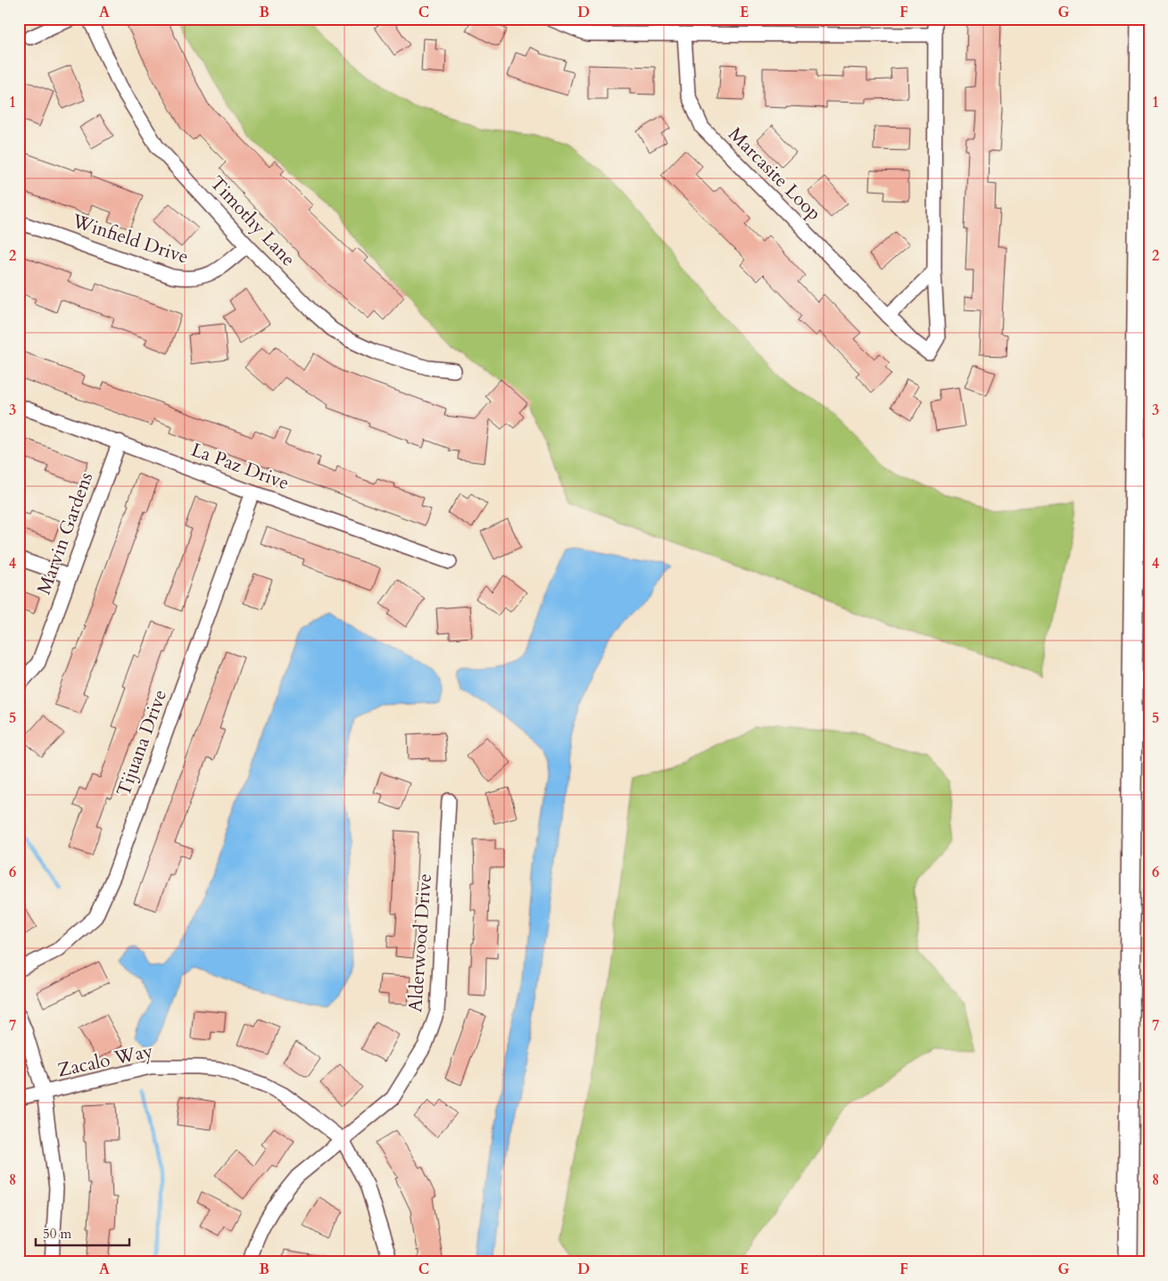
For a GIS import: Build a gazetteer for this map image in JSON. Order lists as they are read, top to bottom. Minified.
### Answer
{"streets":{"street":["Marcasite Loop","Timothy Lane","Winfield Drive","La Paz Drive","Marvin Gardens","Tijuana Drive","Alderwood Drive","Zacalo Way"]},"crossings":[["Timothy Lane","Winfield Drive"],["La Paz Drive","Marvin Gardens"],["La Paz Drive","Tijuana Drive"],["Alderwood Drive","Zacalo Way"]],"scale_bar":"50 m","grid":{"columns":["A","B","C","D","E","F","G"],"rows":["1","2","3","4","5","6","7","8"]}}
